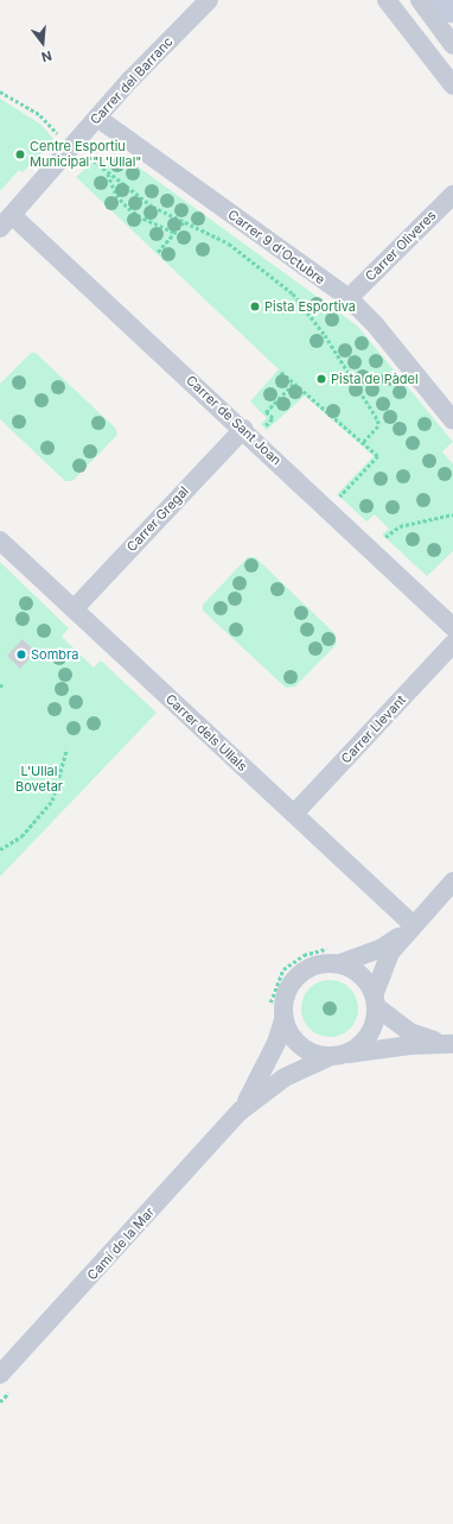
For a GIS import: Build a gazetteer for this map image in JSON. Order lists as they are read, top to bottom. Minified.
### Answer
{"streets":{"street":["Carrer del Barranc","Carrer Oliveres","Carrer 9 d'Octubre","Carrer de Sant Joan","Carrer Gregal","Carrer Llevant","Carrer dels Ullals","Camí de la Mar"]},"crossings":[["Carrer del Barranc","Carrer 9 d'Octubre"],["Carrer del Barranc","Carrer de Sant Joan"],["Carrer Oliveres","Carrer 9 d'Octubre"],["Carrer de Sant Joan","Carrer Gregal"],["Carrer Gregal","Carrer dels Ullals"],["Carrer Llevant","Carrer dels Ullals"]],"parks":["L'Ullal Bovetar"],"places":["Centre Esportiu Municipal \"L'Ullal\"","Pista Esportiva","Pista de Pàdel","Sombra"],"north":"bottom"}
